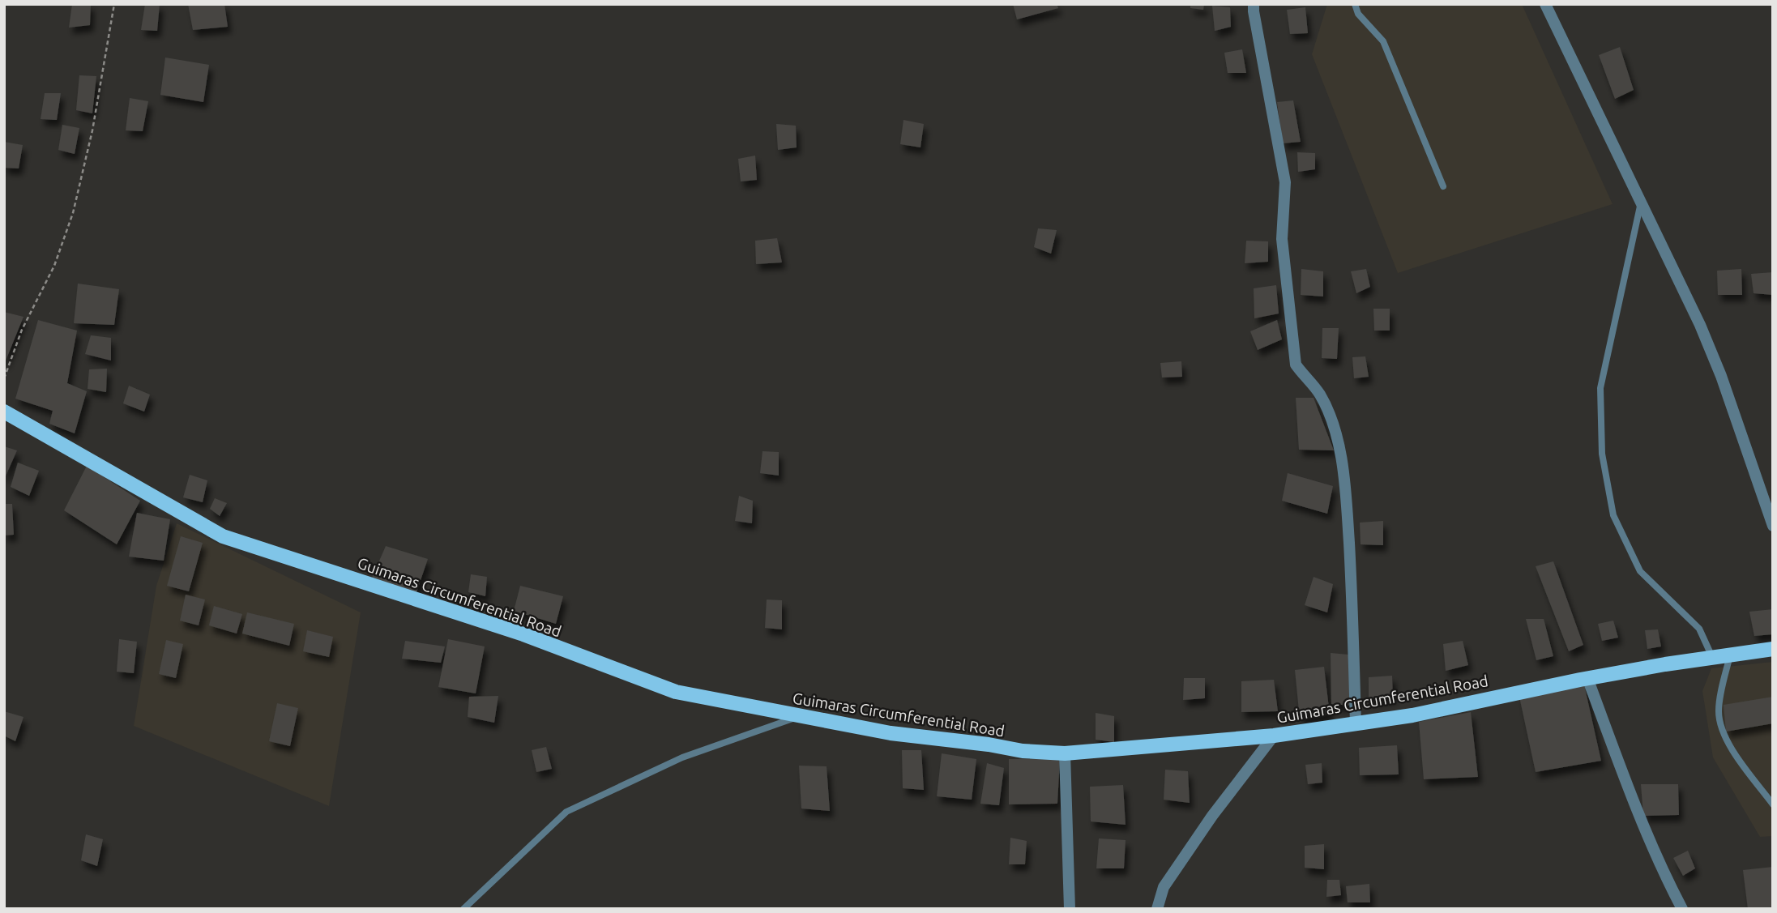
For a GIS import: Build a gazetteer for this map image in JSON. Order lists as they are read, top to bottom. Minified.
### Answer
{"streets":{"main road":["Guimaras Circumferential Road"]}}
